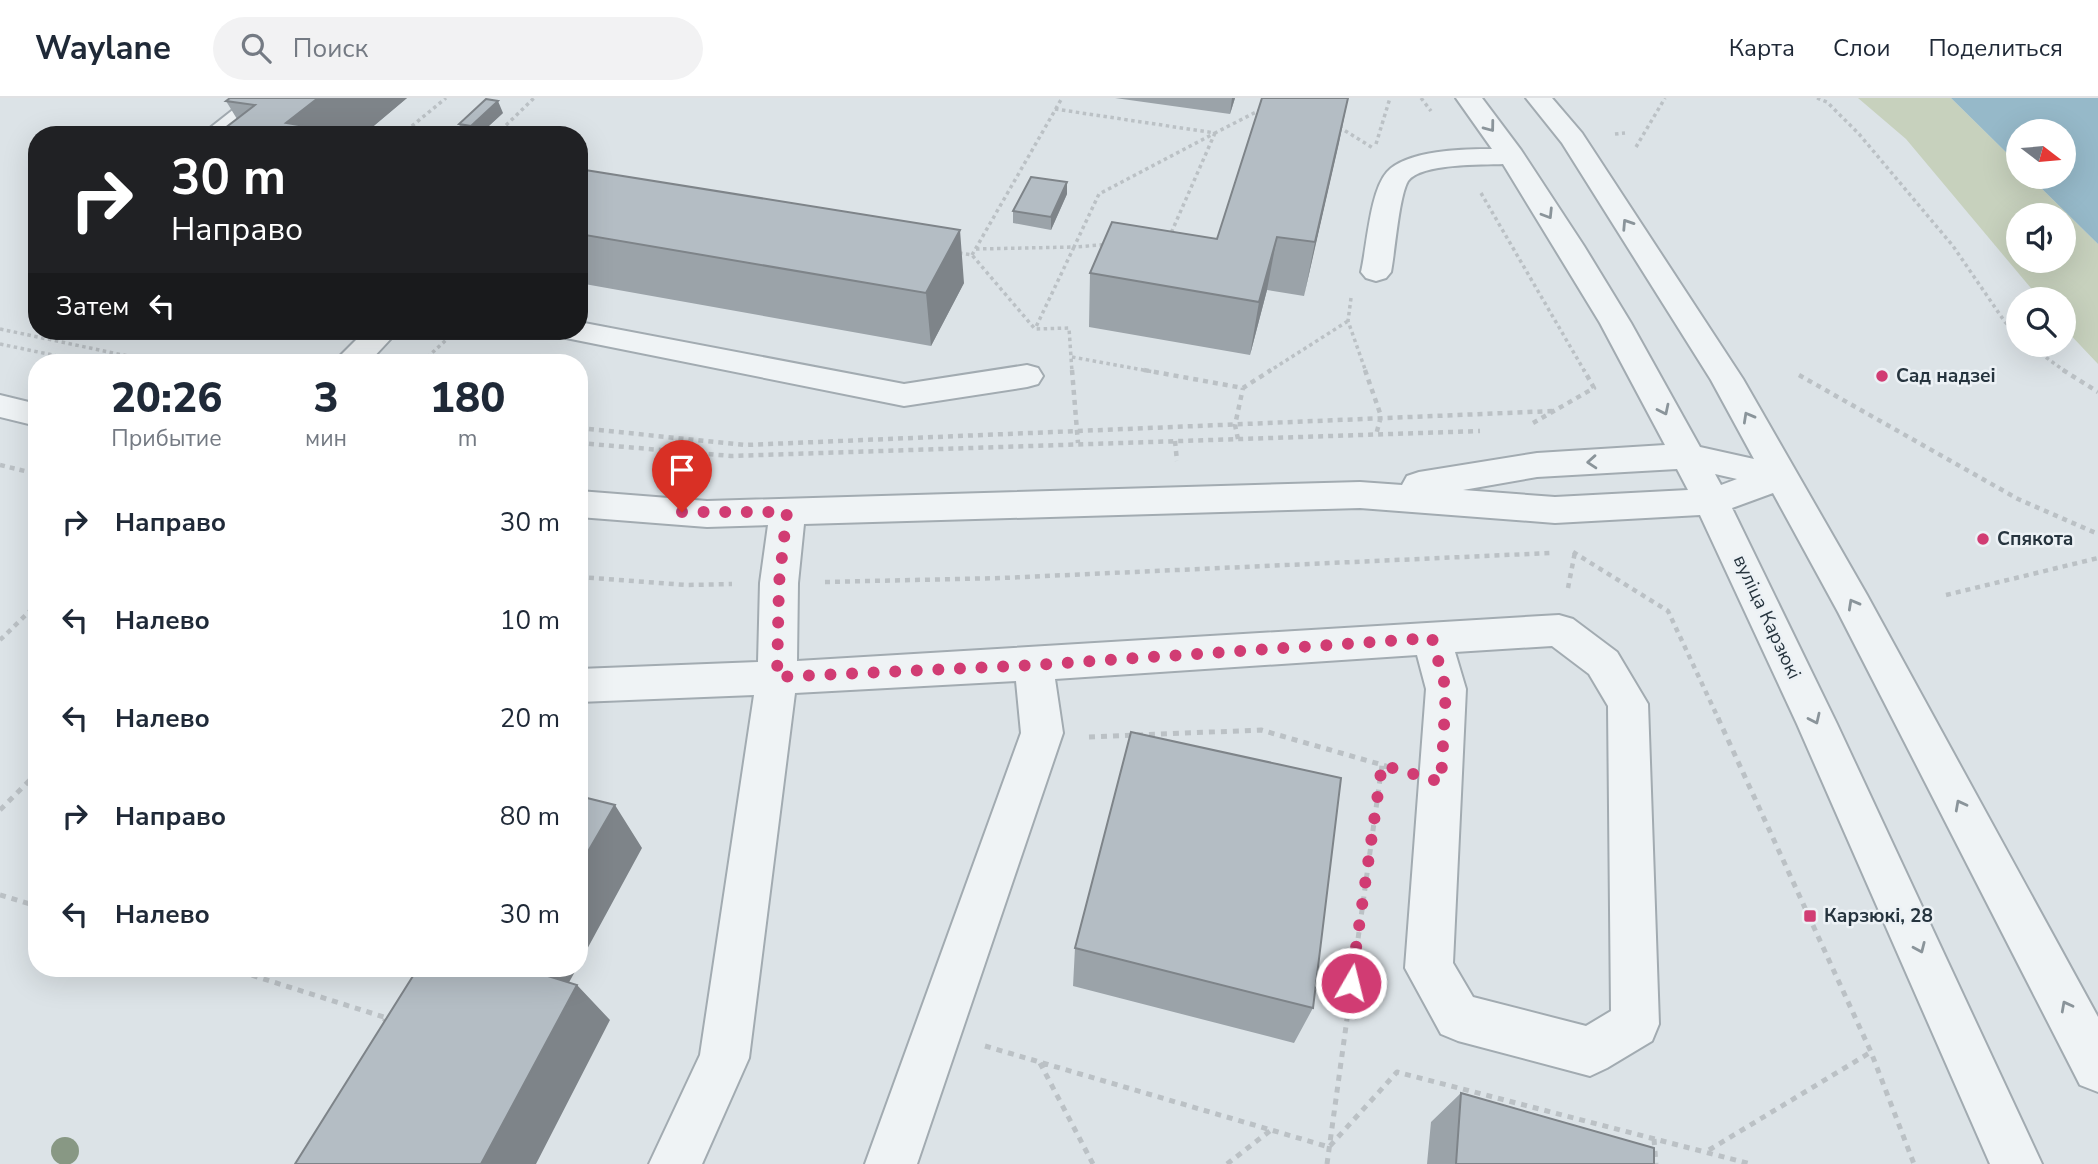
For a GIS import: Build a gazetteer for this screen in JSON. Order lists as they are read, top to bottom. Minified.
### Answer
{"streets":{"street":["вуліца Карзюкі"]},"places":{"other":["Сад надзеі","Спякота"],"transit":["Карзюкі, 28"]},"north":"right","page":{"header":"Waylane","search":"Поиск","nav":["Карта","Слои","Поделиться"],"turn":["30 m","Направо"],"then":"Затем","eta":["20:26","Прибытие","3","мин","180","m"],"list":[{"name":"Направо","value":"30 m"},{"name":"Налево","value":"10 m"},{"name":"Налево","value":"20 m"},{"name":"Направо","value":"80 m"},{"name":"Налево","value":"30 m"}]}}
